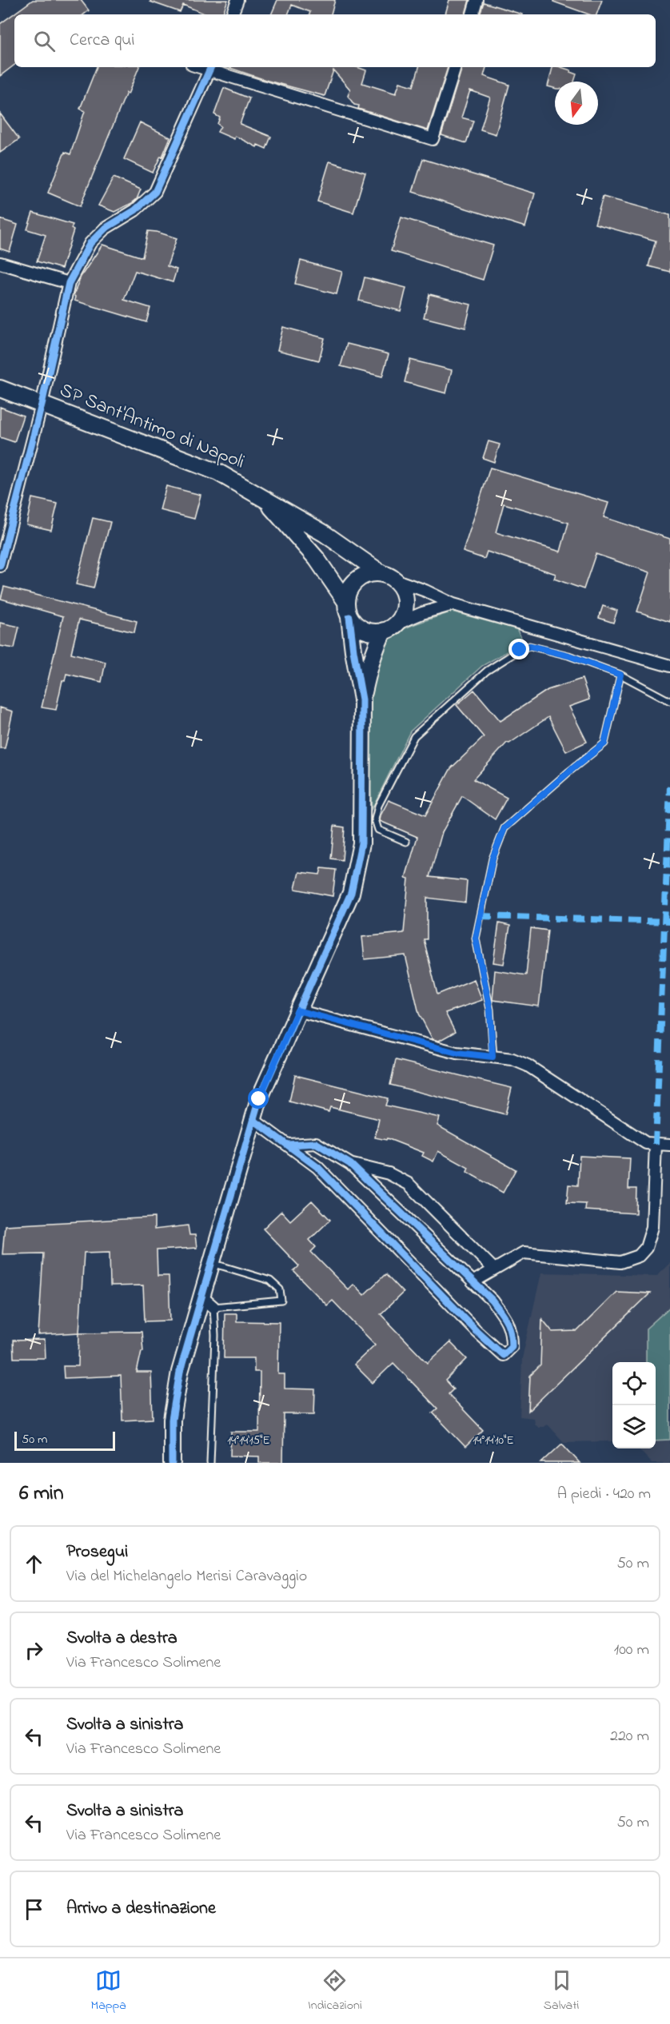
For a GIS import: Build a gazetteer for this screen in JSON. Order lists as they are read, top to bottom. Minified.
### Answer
{"streets":{"street":["SP Sant'Antimo di Napoli"]},"scale_bar":"50 m","north":"bottom","page":{"search":"Cerca qui","scale":"50 m","heading":["6 min","A piedi · 420 m"],"list":[["Prosegui","Via del Michelangelo Merisi Caravaggio","50 m"],["Svolta a destra","Via Francesco Solimene","100 m"],["Svolta a sinistra","Via Francesco Solimene","220 m"],["Svolta a sinistra","Via Francesco Solimene","50 m"],"Arrivo a destinazione"],"nav":["Mappa","Indicazioni","Salvati"]},"coordinates":["14°14'15\"E","14°14'10\"E"]}
